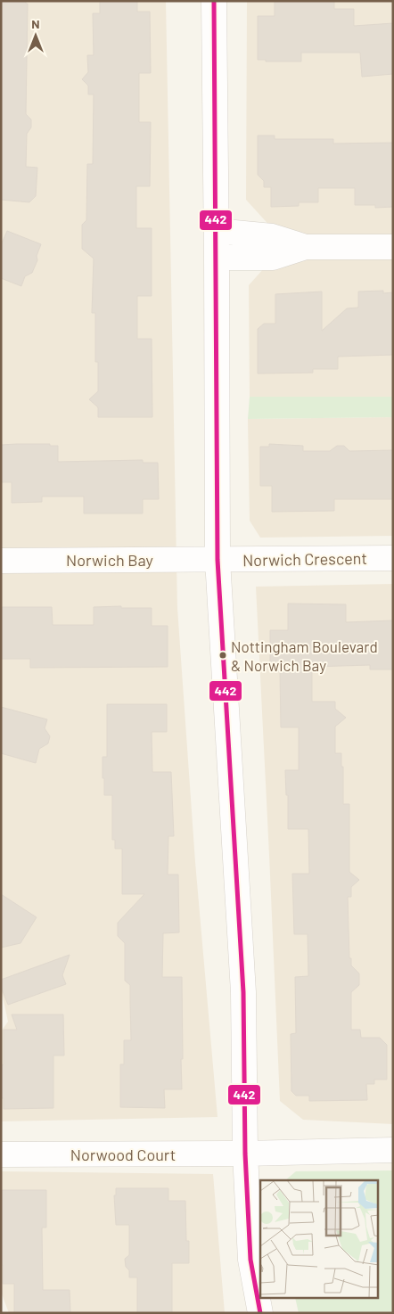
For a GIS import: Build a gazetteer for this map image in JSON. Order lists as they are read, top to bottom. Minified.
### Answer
{"streets":{"street":["Norwich Crescent","Norwich Bay","Norwood Court"]},"crossings":[["Norwich Crescent","Norwich Bay"]],"places":["Nottingham Boulevard & Norwich Bay"],"lines":["transit line 442"],"north":"top"}
